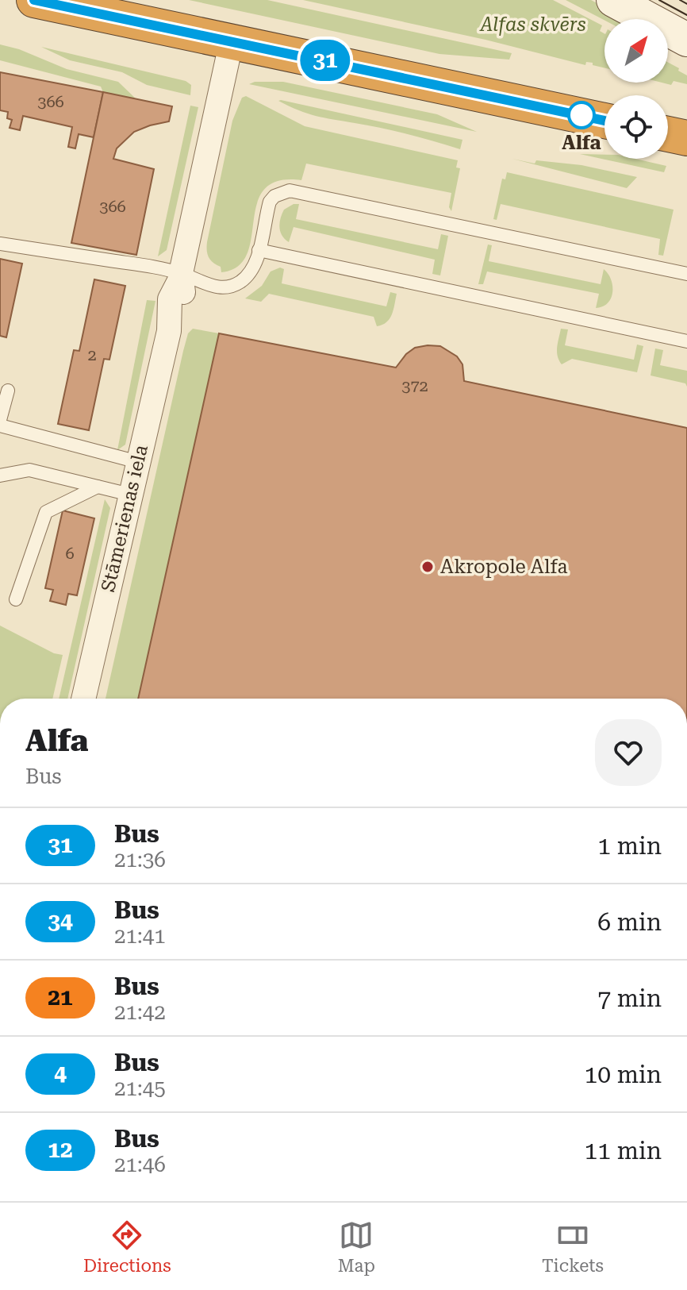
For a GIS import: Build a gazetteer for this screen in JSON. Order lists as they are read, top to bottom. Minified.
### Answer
{"streets":{"street":["Stāmerienas iela"]},"parks":["Alfas skvērs"],"places":["Alfa","Akropole Alfa"],"lines":["bus line 31"],"house_numbers":["366","366","2","372","6"],"north":"top right","page":{"on_map":"31","heading":["Alfa","Bus"],"list":[{"mark":"31","name":"Bus","note":"21:36","value":"1 min"},{"mark":"34","name":"Bus","note":"21:41","value":"6 min"},{"mark":"21","name":"Bus","note":"21:42","value":"7 min"},{"mark":"4","name":"Bus","note":"21:45","value":"10 min"},{"mark":"12","name":"Bus","note":"21:46","value":"11 min"}],"tabs":["Directions","Map","Tickets"]}}
